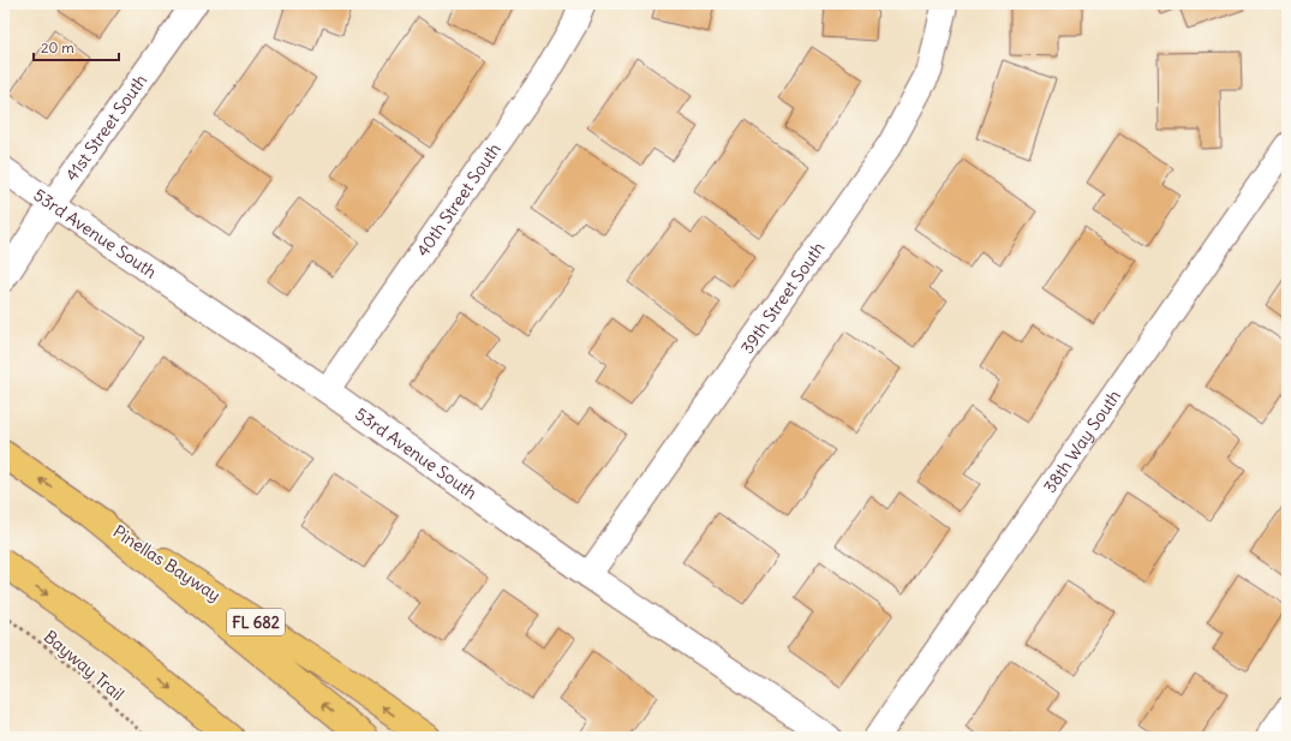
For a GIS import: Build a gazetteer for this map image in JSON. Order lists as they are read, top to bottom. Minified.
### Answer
{"streets":{"main road":["Pinellas Bayway","FL 682"],"street":["41st Street South","40th Street South","53rd Avenue South","39th Street South","38th Way South"],"path":["Bayway Trail"]},"crossings":[["41st Street South","53rd Avenue South"],["40th Street South","53rd Avenue South"],["53rd Avenue South","39th Street South"]],"scale_bar":"20 m"}
